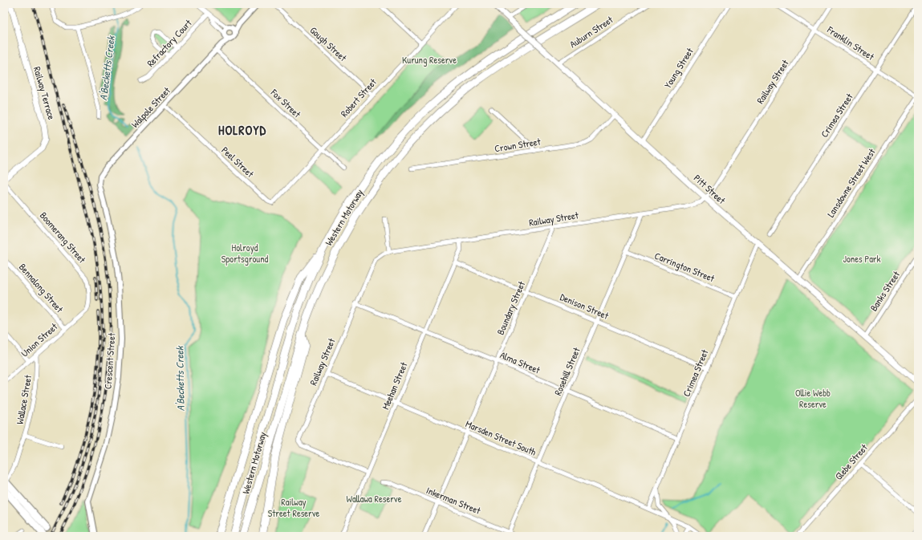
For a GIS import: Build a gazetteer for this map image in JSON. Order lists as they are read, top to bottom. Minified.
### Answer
{"streets":{"highway":["Western Motorway"],"main road":["Railway Terrace","Pitt Street"],"street":["Auburn Street","Refractory Court","Franklin Street","Gough Street","Young Street","Railway Street","Robert Street","Fox Street","Walpole Street","Crimea Street","Crown Street","Peel Street","Lansdowne Street West","Boomerang Street","Carrington Street","Bennalong Street","Banks Street","Denison Street","Boundary Street","Union Street","Crescent Street","Alma Street","Rosehill Street","Meehan Street","Wallace Street","Marsden Street South","Glebe Street","Inkerman Street"]},"crossings":[["Auburn Street","Pitt Street"],["Franklin Street","Railway Street"],["Franklin Street","Crimea Street"],["Franklin Street","Lansdowne Street West"],["Gough Street","Robert Street"],["Young Street","Pitt Street"],["Railway Street","Pitt Street"],["Railway Street","Boundary Street"],["Railway Street","Alma Street"],["Railway Street","Rosehill Street"],["Railway Street","Meehan Street"],["Railway Street","Marsden Street South"],["Robert Street","Fox Street"],["Robert Street","Peel Street"],["Fox Street","Walpole Street"],["Walpole Street","Peel Street"],["Walpole Street","Crescent Street"],["Crimea Street","Pitt Street"],["Crimea Street","Carrington Street"],["Crimea Street","Denison Street"],["Crimea Street","Alma Street"],["Crimea Street","Marsden Street South"],["Crown Street","Pitt Street"],["Lansdowne Street West","Pitt Street"],["Pitt Street","Banks Street"],["Boomerang Street","Union Street"],["Carrington Street","Rosehill Street"],["Bennalong Street","Union Street"],["Denison Street","Boundary Street"],["Denison Street","Rosehill Street"],["Denison Street","Meehan Street"],["Boundary Street","Alma Street"],["Boundary Street","Marsden Street South"],["Boundary Street","Inkerman Street"],["Union Street","Wallace Street"],["Alma Street","Rosehill Street"],["Alma Street","Meehan Street"],["Rosehill Street","Marsden Street South"],["Rosehill Street","Inkerman Street"],["Meehan Street","Marsden Street South"]],"districts":["HOLROYD"],"water":["A'Becketts Creek"],"parks":["Kurung Reserve","Holroyd Sportsground","Jones Park","Ollie Webb Reserve","Wallawa Reserve","Railway Street Reserve"]}
